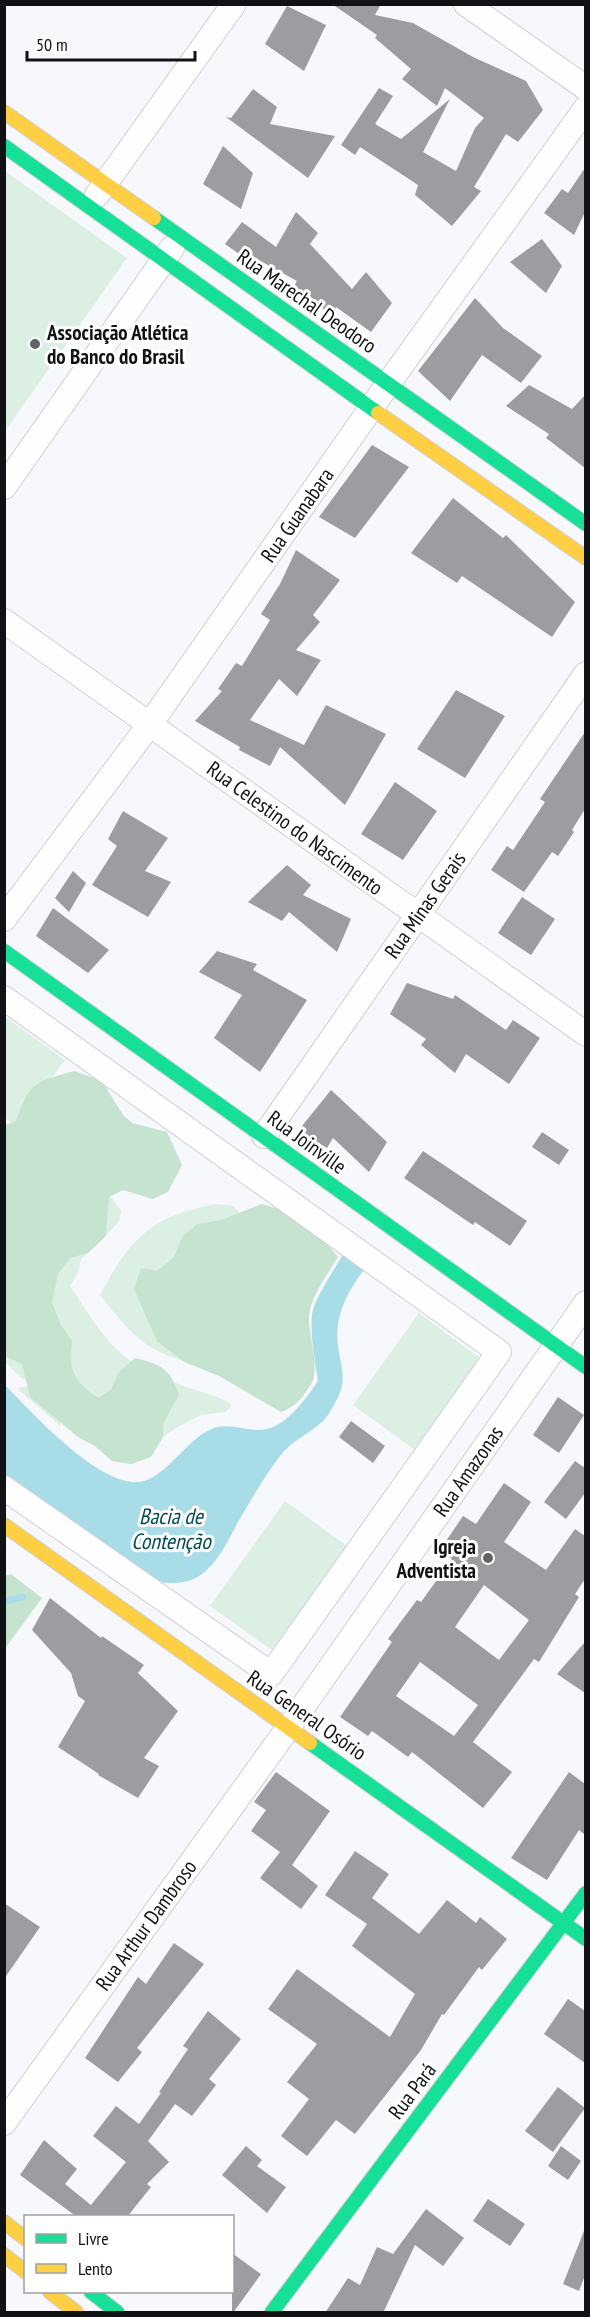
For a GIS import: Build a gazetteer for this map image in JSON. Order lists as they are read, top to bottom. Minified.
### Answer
{"streets":{"street":["Rua Marechal Deodoro","Rua Guanabara","Rua Celestino do Nascimento","Rua Minas Gerais","Rua Joinville","Rua Amazonas","Rua General Osório","Rua Arthur Dambroso","Rua Pará"]},"crossings":[["Rua Marechal Deodoro","Rua Guanabara"],["Rua Guanabara","Rua Celestino do Nascimento"],["Rua Celestino do Nascimento","Rua Minas Gerais"],["Rua Minas Gerais","Rua Joinville"],["Rua Joinville","Rua Amazonas"],["Rua Amazonas","Rua General Osório"],["Rua Amazonas","Rua Arthur Dambroso"],["Rua General Osório","Rua Arthur Dambroso"],["Rua General Osório","Rua Pará"]],"water":["Bacia de Contenção"],"places":["Associação Atlética do Banco do Brasil","Igreja Adventista"],"legend":["Livre","Lento"],"scale_bar":"50 m"}
